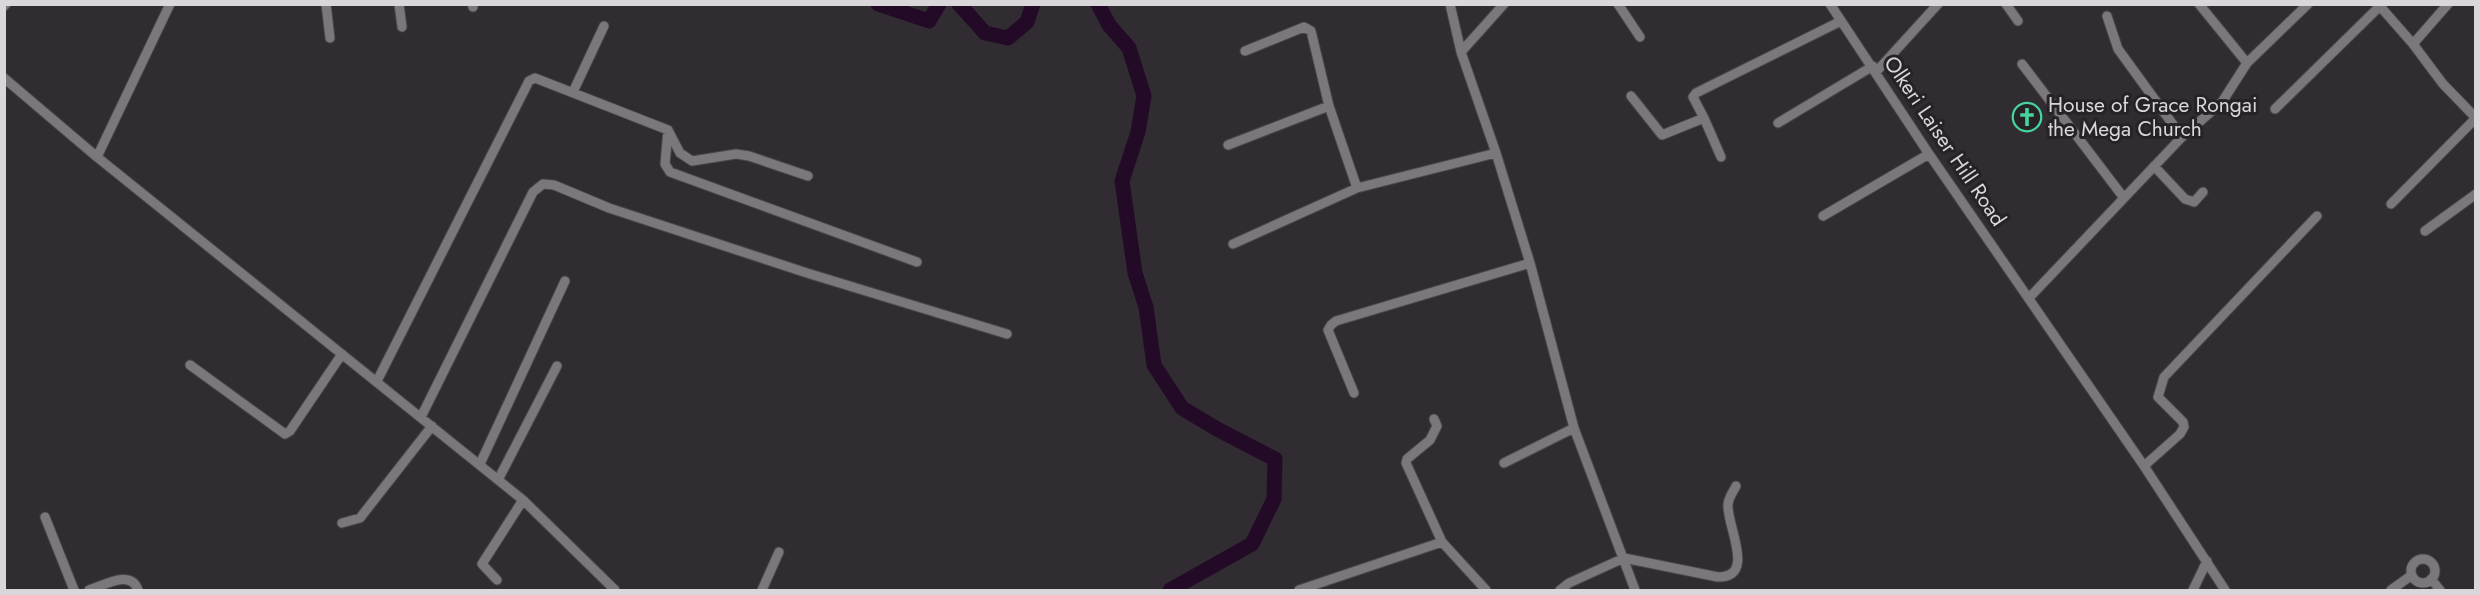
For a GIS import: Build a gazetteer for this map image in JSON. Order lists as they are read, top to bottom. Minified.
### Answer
{"streets":{"street":["Olkeri Laiser Hill Road"]},"places":{"church":["House of Grace Rongai the Mega Church"]}}
